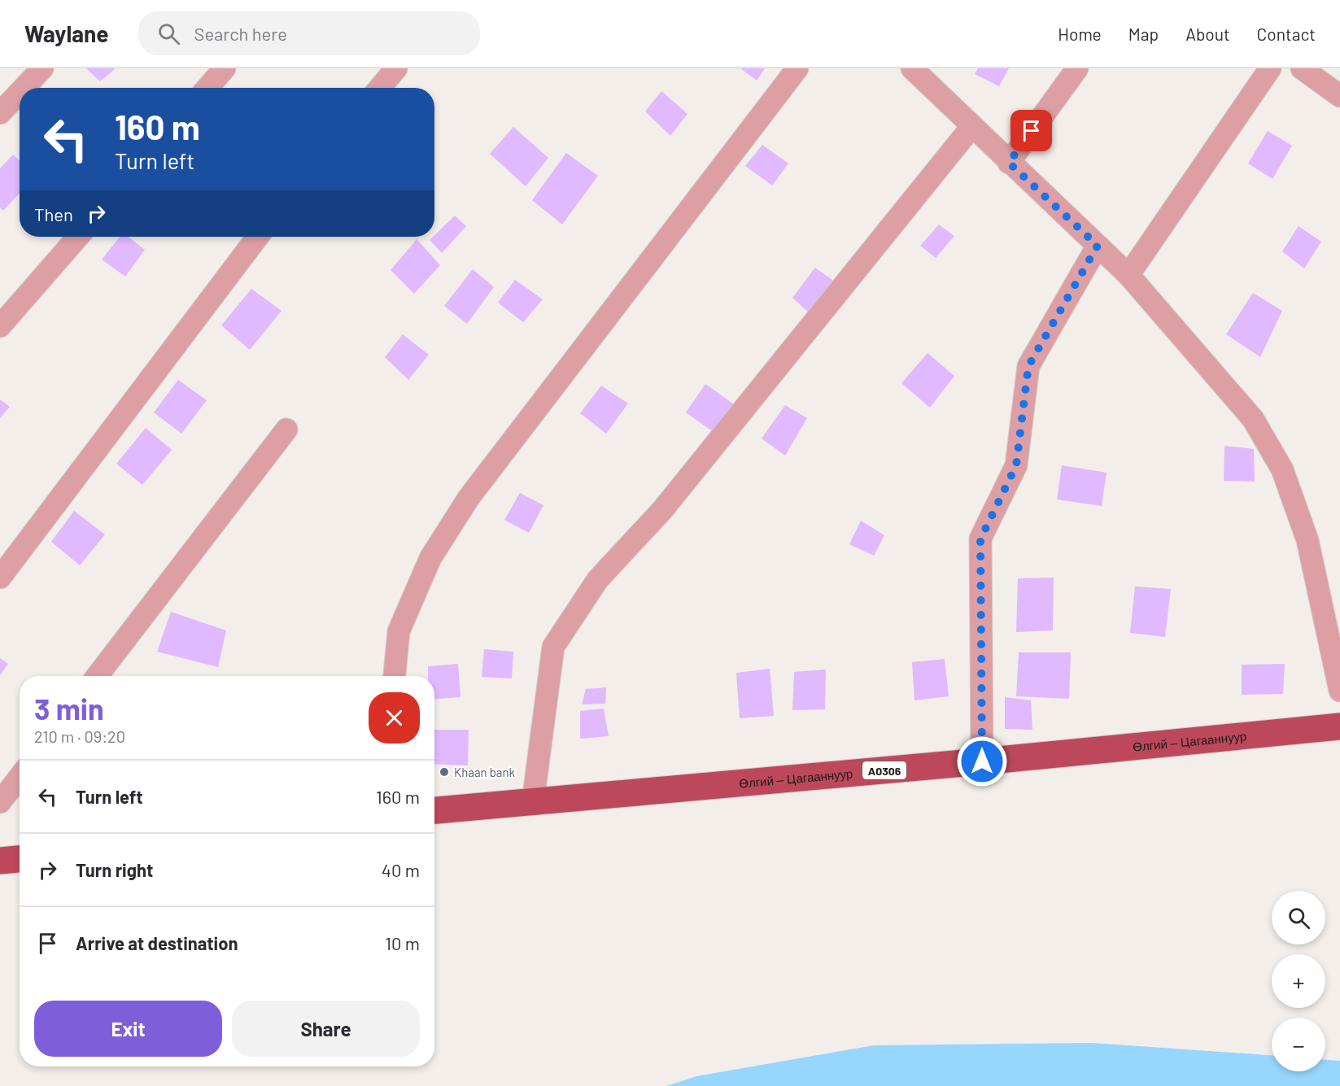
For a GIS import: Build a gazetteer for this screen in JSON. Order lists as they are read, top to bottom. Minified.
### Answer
{"streets":{"highway":["Өлгий — Цагааннуур","A0306"]},"places":["Khaan bank"],"page":{"header":"Waylane","search":"Search here","nav":["Home","Map","About","Contact"],"turn":["160 m","Turn left"],"then":"Then","heading":["3 min","210 m · 09:20"],"list":[{"name":"Turn left","value":"160 m"},{"name":"Turn right","value":"40 m"},{"name":"Arrive at destination","value":"10 m"}],"map_buttons":["+","−"],"buttons":["Exit","Share"]}}
